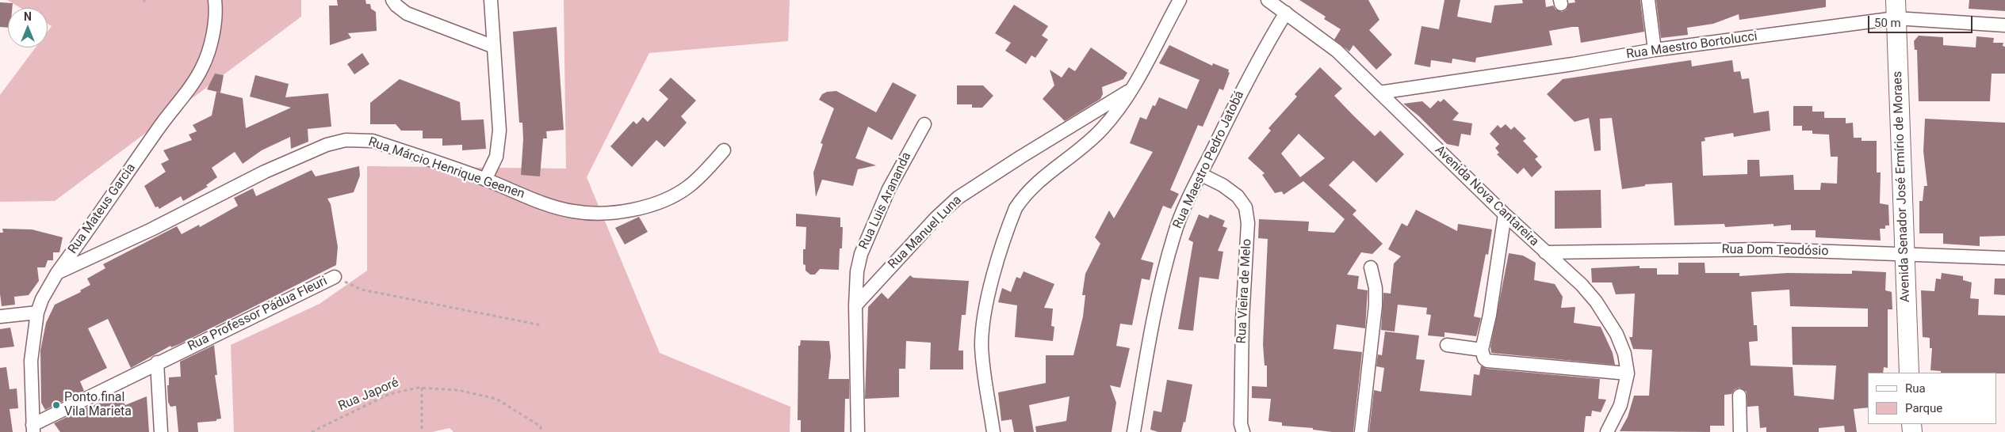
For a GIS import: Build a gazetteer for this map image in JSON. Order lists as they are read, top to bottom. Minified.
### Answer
{"streets":{"main road":["Avenida Senador José Ermírio de Moraes"],"street":["Rua Maestro Bortolucci","Rua Maestro Pedro Jatobá","Rua Márcio Henrique Geenen","Avenida Nova Cantareira","Rua Luis Arananda","Rua Mateus Garcia","Rua Manuel Luna","Rua Dom Teodósio","Rua Vieira de Melo","Rua Professor Pádua Fleuri"],"path":["Rua Japoré"]},"crossings":[["Rua Maestro Bortolucci","Avenida Senador José Ermírio de Moraes"],["Rua Maestro Bortolucci","Avenida Nova Cantareira"],["Rua Maestro Pedro Jatobá","Avenida Nova Cantareira"],["Rua Maestro Pedro Jatobá","Rua Vieira de Melo"],["Rua Márcio Henrique Geenen","Rua Mateus Garcia"],["Avenida Senador José Ermírio de Moraes","Rua Dom Teodósio"],["Avenida Nova Cantareira","Rua Dom Teodósio"],["Rua Luis Arananda","Rua Manuel Luna"],["Rua Mateus Garcia","Rua Professor Pádua Fleuri"]],"places":["Ponto final Vila Marieta"],"legend":["Rua","Parque"],"scale_bar":"50 m","north":"top"}
